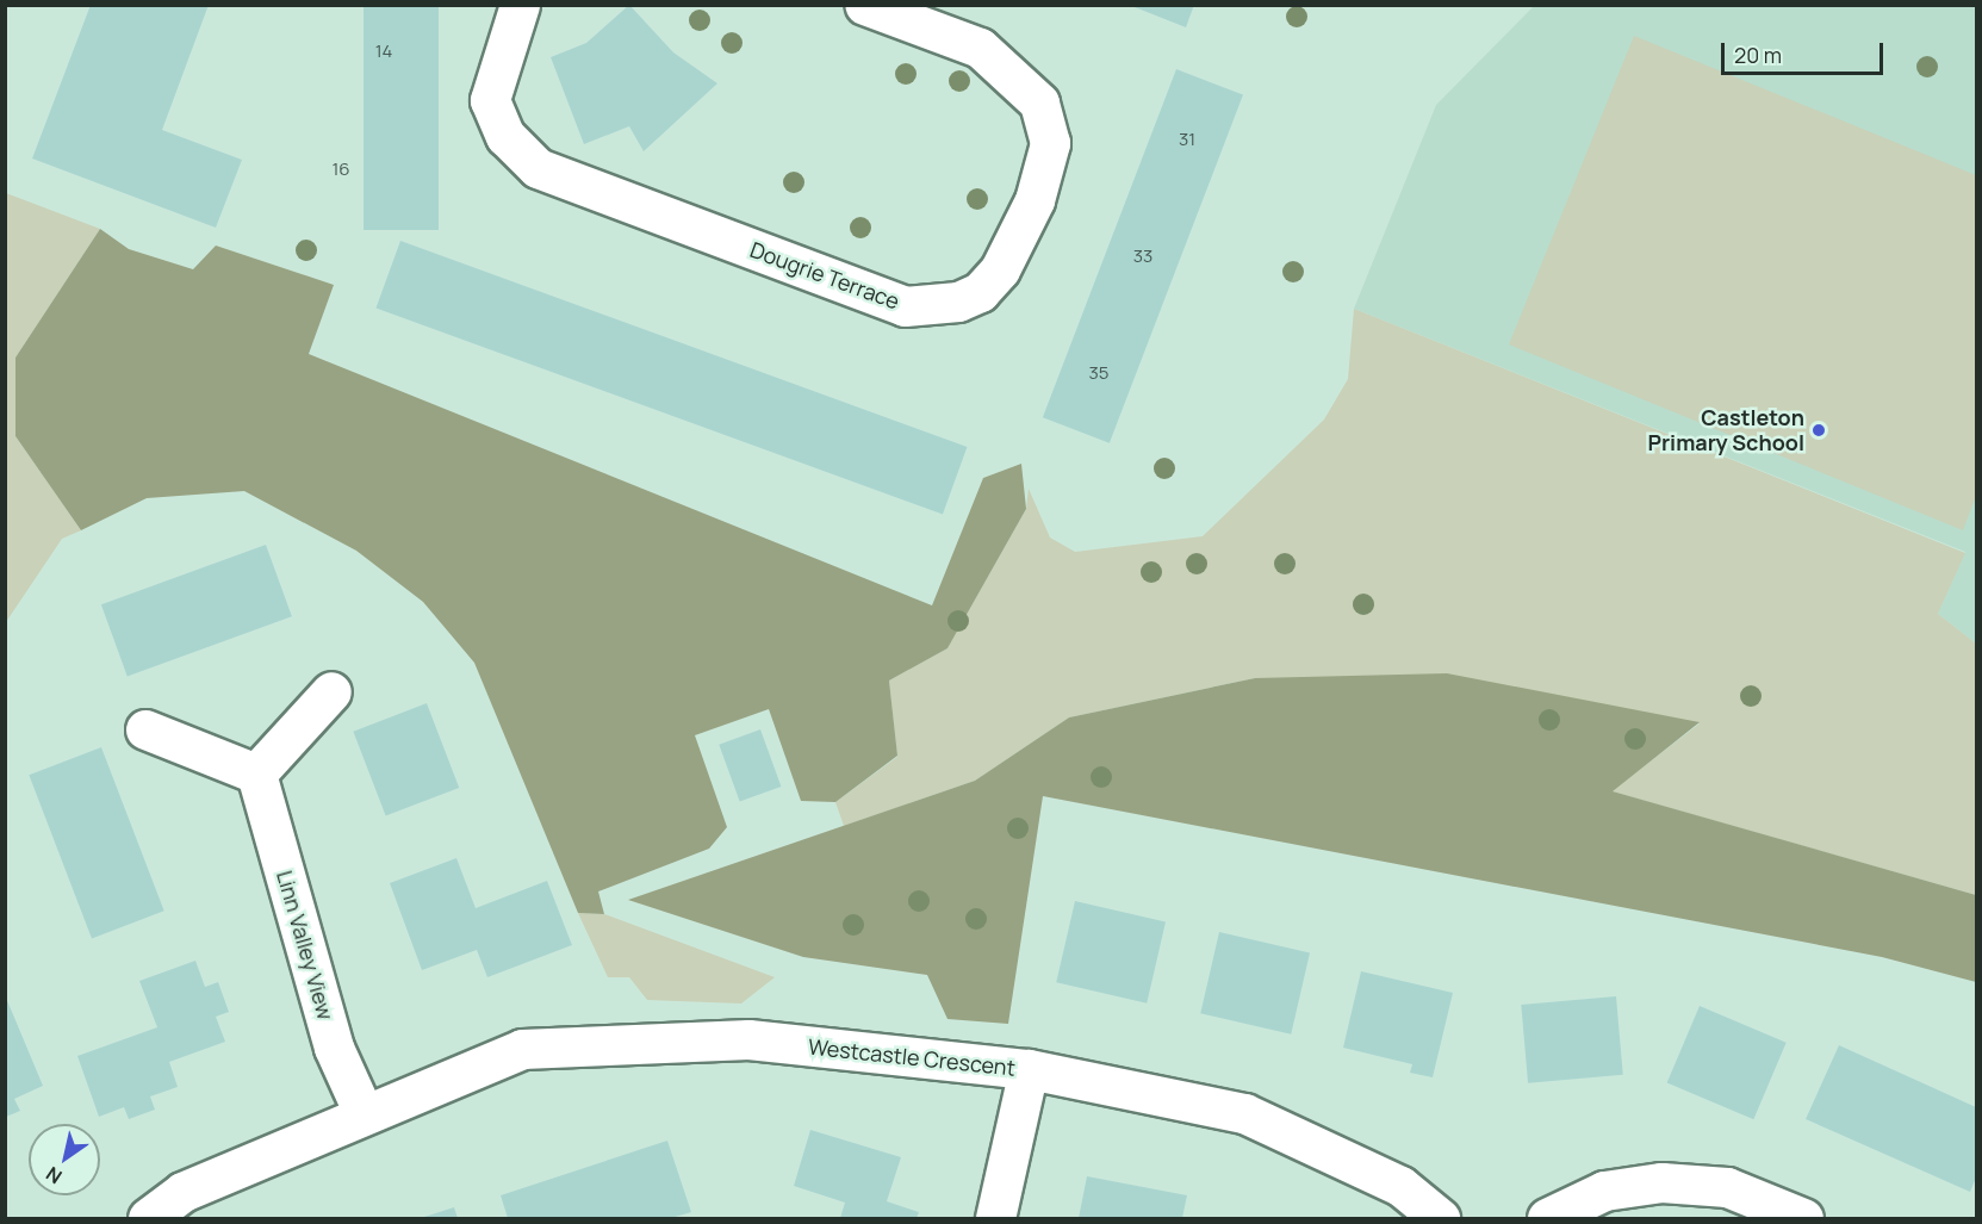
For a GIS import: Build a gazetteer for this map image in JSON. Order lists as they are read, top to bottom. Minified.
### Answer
{"streets":{"street":["Dougrie Terrace","Linn Valley View","Westcastle Crescent"]},"crossings":[["Linn Valley View","Westcastle Crescent"]],"places":["Castleton Primary School"],"house_numbers":["14","31","16","33","35"],"scale_bar":"20 m","north":"bottom left"}
